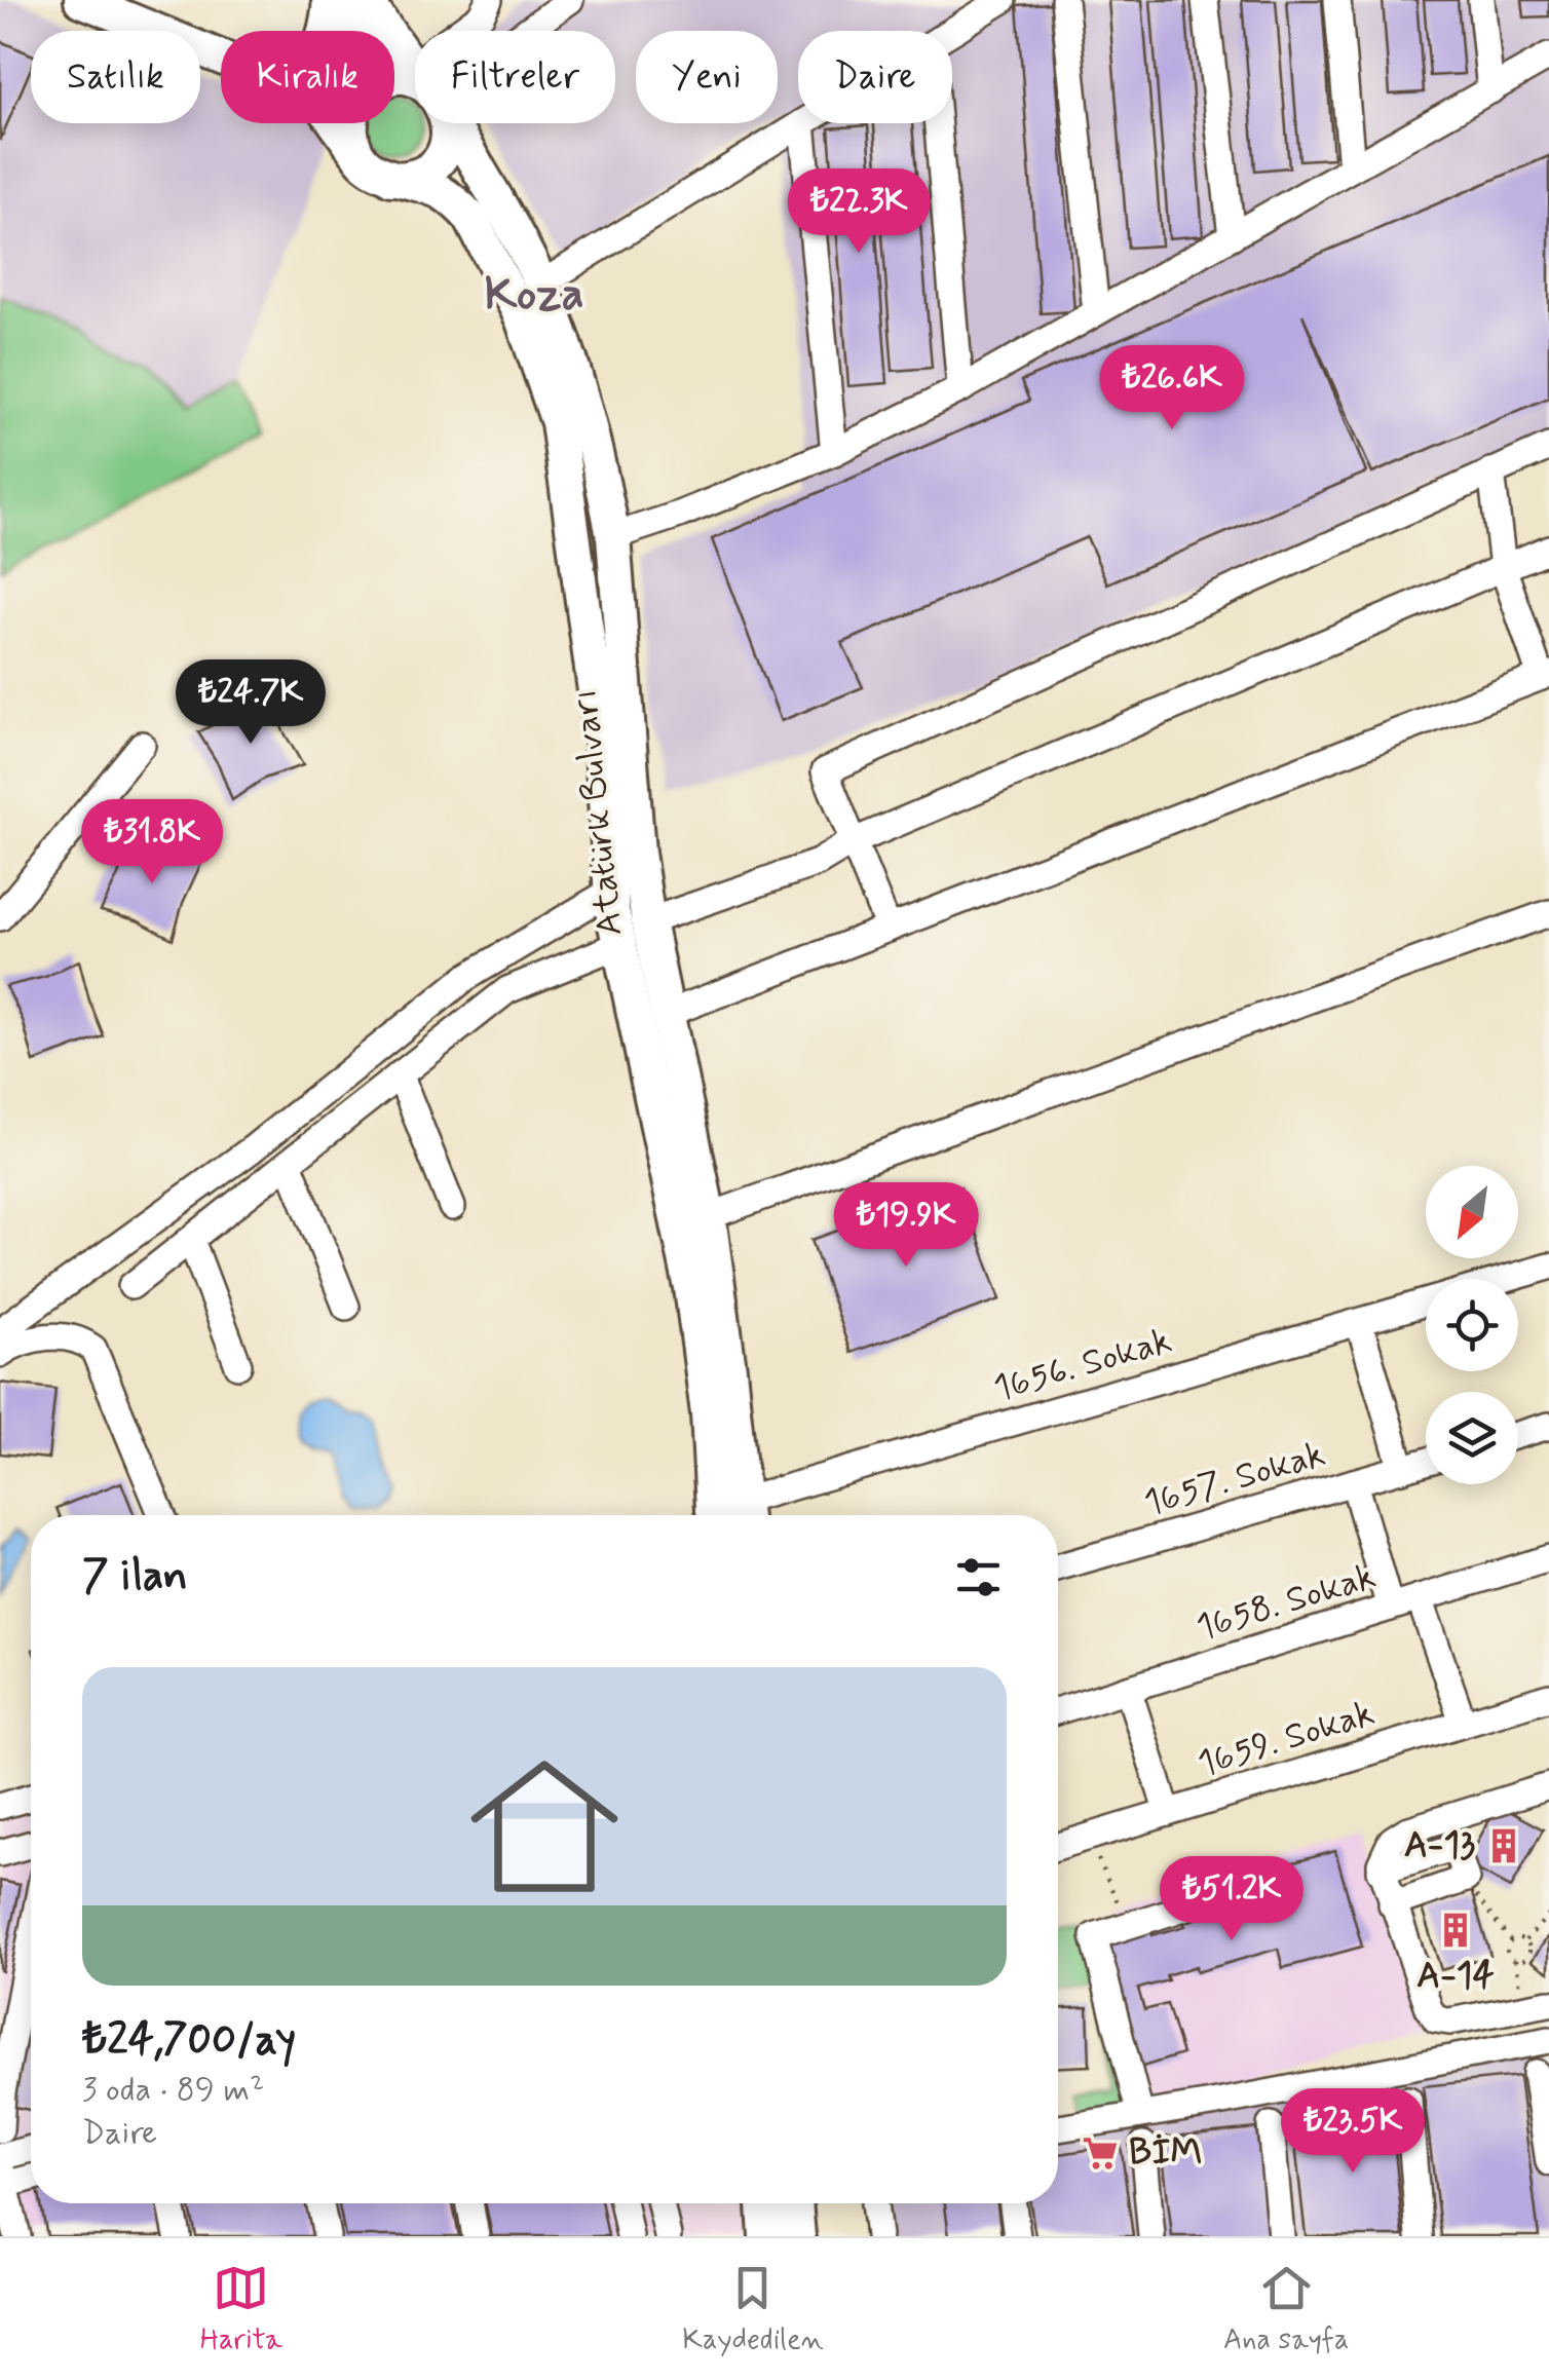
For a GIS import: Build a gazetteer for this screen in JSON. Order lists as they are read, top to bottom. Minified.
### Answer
{"streets":{"main road":["Atatürk Bulvarı"],"street":["1656. Sokak","1657. Sokak","1658. Sokak","1659. Sokak"]},"crossings":[["Atatürk Bulvarı","1656. Sokak"]],"districts":["Koza"],"places":{"building":["A-13","A-14"],"supermarket":["BİM"]},"north":"bottom left","page":{"chip":["Satılık","Kiralık","Filtreler","Yeni","Daire"],"price":["₺22.3K","₺26.6K","₺24.7K","₺31.8K","₺19.9K","₺51.2K","₺23.5K"],"heading":"7 ilan","list":[{"name":"₺24,700/ay","note":"3 oda · 89 m² · Daire"}],"tabs":["Harita","Kaydedilen","Ana sayfa"]}}
